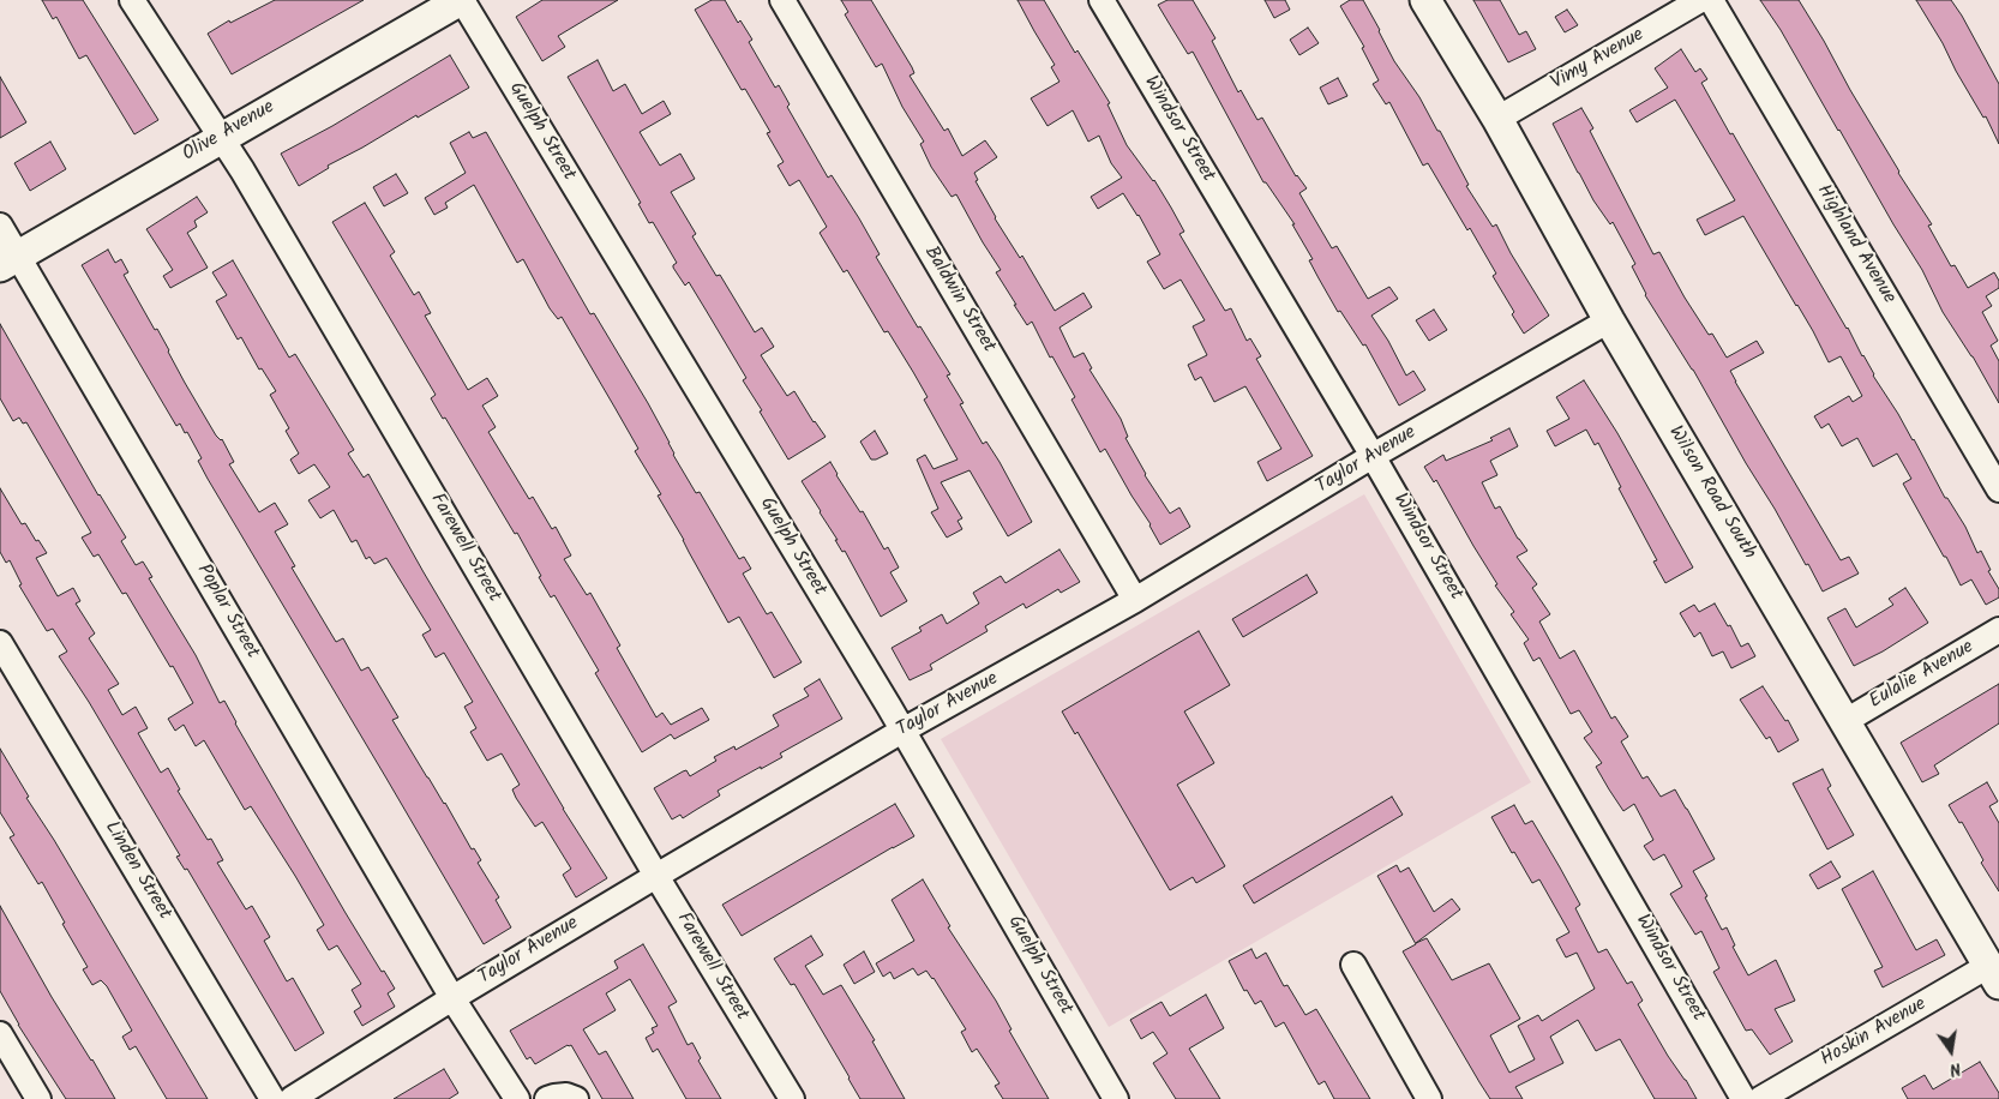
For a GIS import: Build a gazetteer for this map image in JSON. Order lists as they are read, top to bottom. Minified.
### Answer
{"streets":{"main road":["Olive Avenue","Wilson Road South"],"street":["Vimy Avenue","Windsor Street","Guelph Street","Highland Avenue","Baldwin Street","Taylor Avenue","Farewell Street","Poplar Street","Eulalie Avenue","Linden Street","Hoskin Avenue"]},"crossings":[["Vimy Avenue","Wilson Road South"],["Windsor Street","Taylor Avenue"],["Olive Avenue","Guelph Street"],["Olive Avenue","Farewell Street"],["Olive Avenue","Poplar Street"],["Guelph Street","Taylor Avenue"],["Baldwin Street","Taylor Avenue"],["Taylor Avenue","Wilson Road South"],["Taylor Avenue","Farewell Street"],["Taylor Avenue","Poplar Street"],["Wilson Road South","Eulalie Avenue"],["Wilson Road South","Hoskin Avenue"]],"north":"bottom"}
